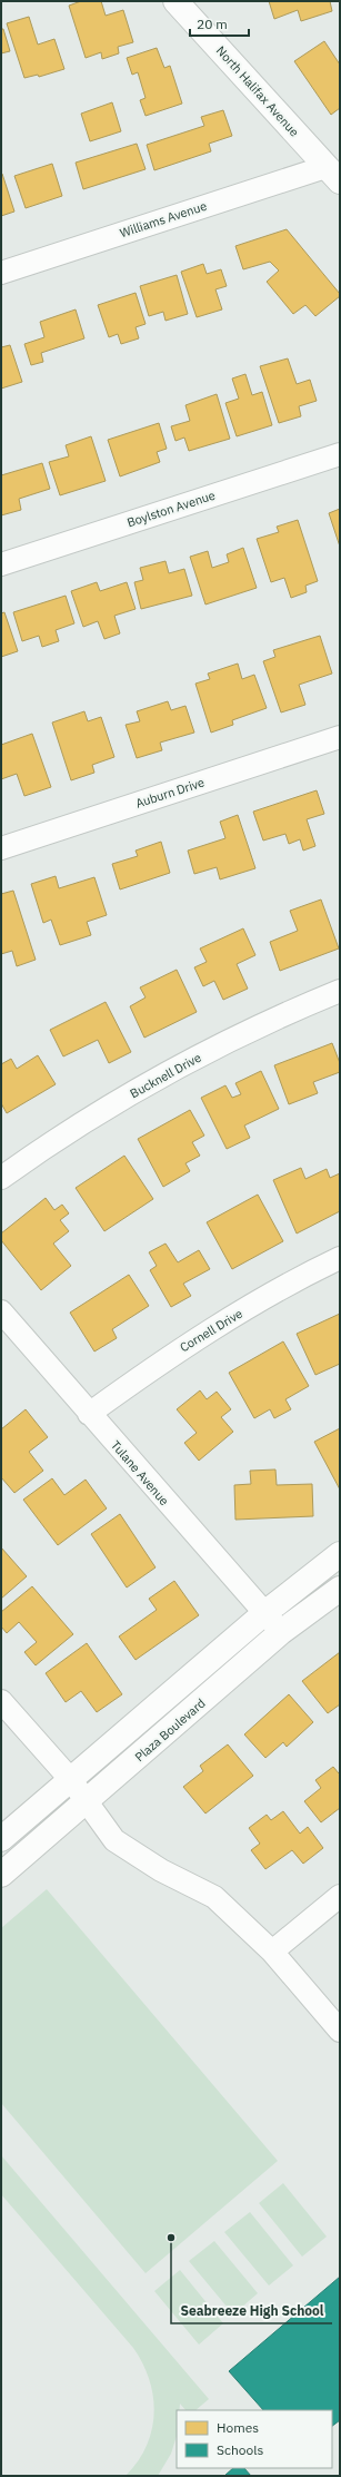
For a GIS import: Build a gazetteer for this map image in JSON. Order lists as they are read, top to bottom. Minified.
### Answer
{"streets":{"street":["North Halifax Avenue","Williams Avenue","Boylston Avenue","Auburn Drive","Bucknell Drive","Cornell Drive","Tulane Avenue","Plaza Boulevard"]},"crossings":[["North Halifax Avenue","Williams Avenue"],["Cornell Drive","Tulane Avenue"],["Tulane Avenue","Plaza Boulevard"]],"places":["Seabreeze High School"],"legend":["Homes","Schools"],"scale_bar":"20 m"}
